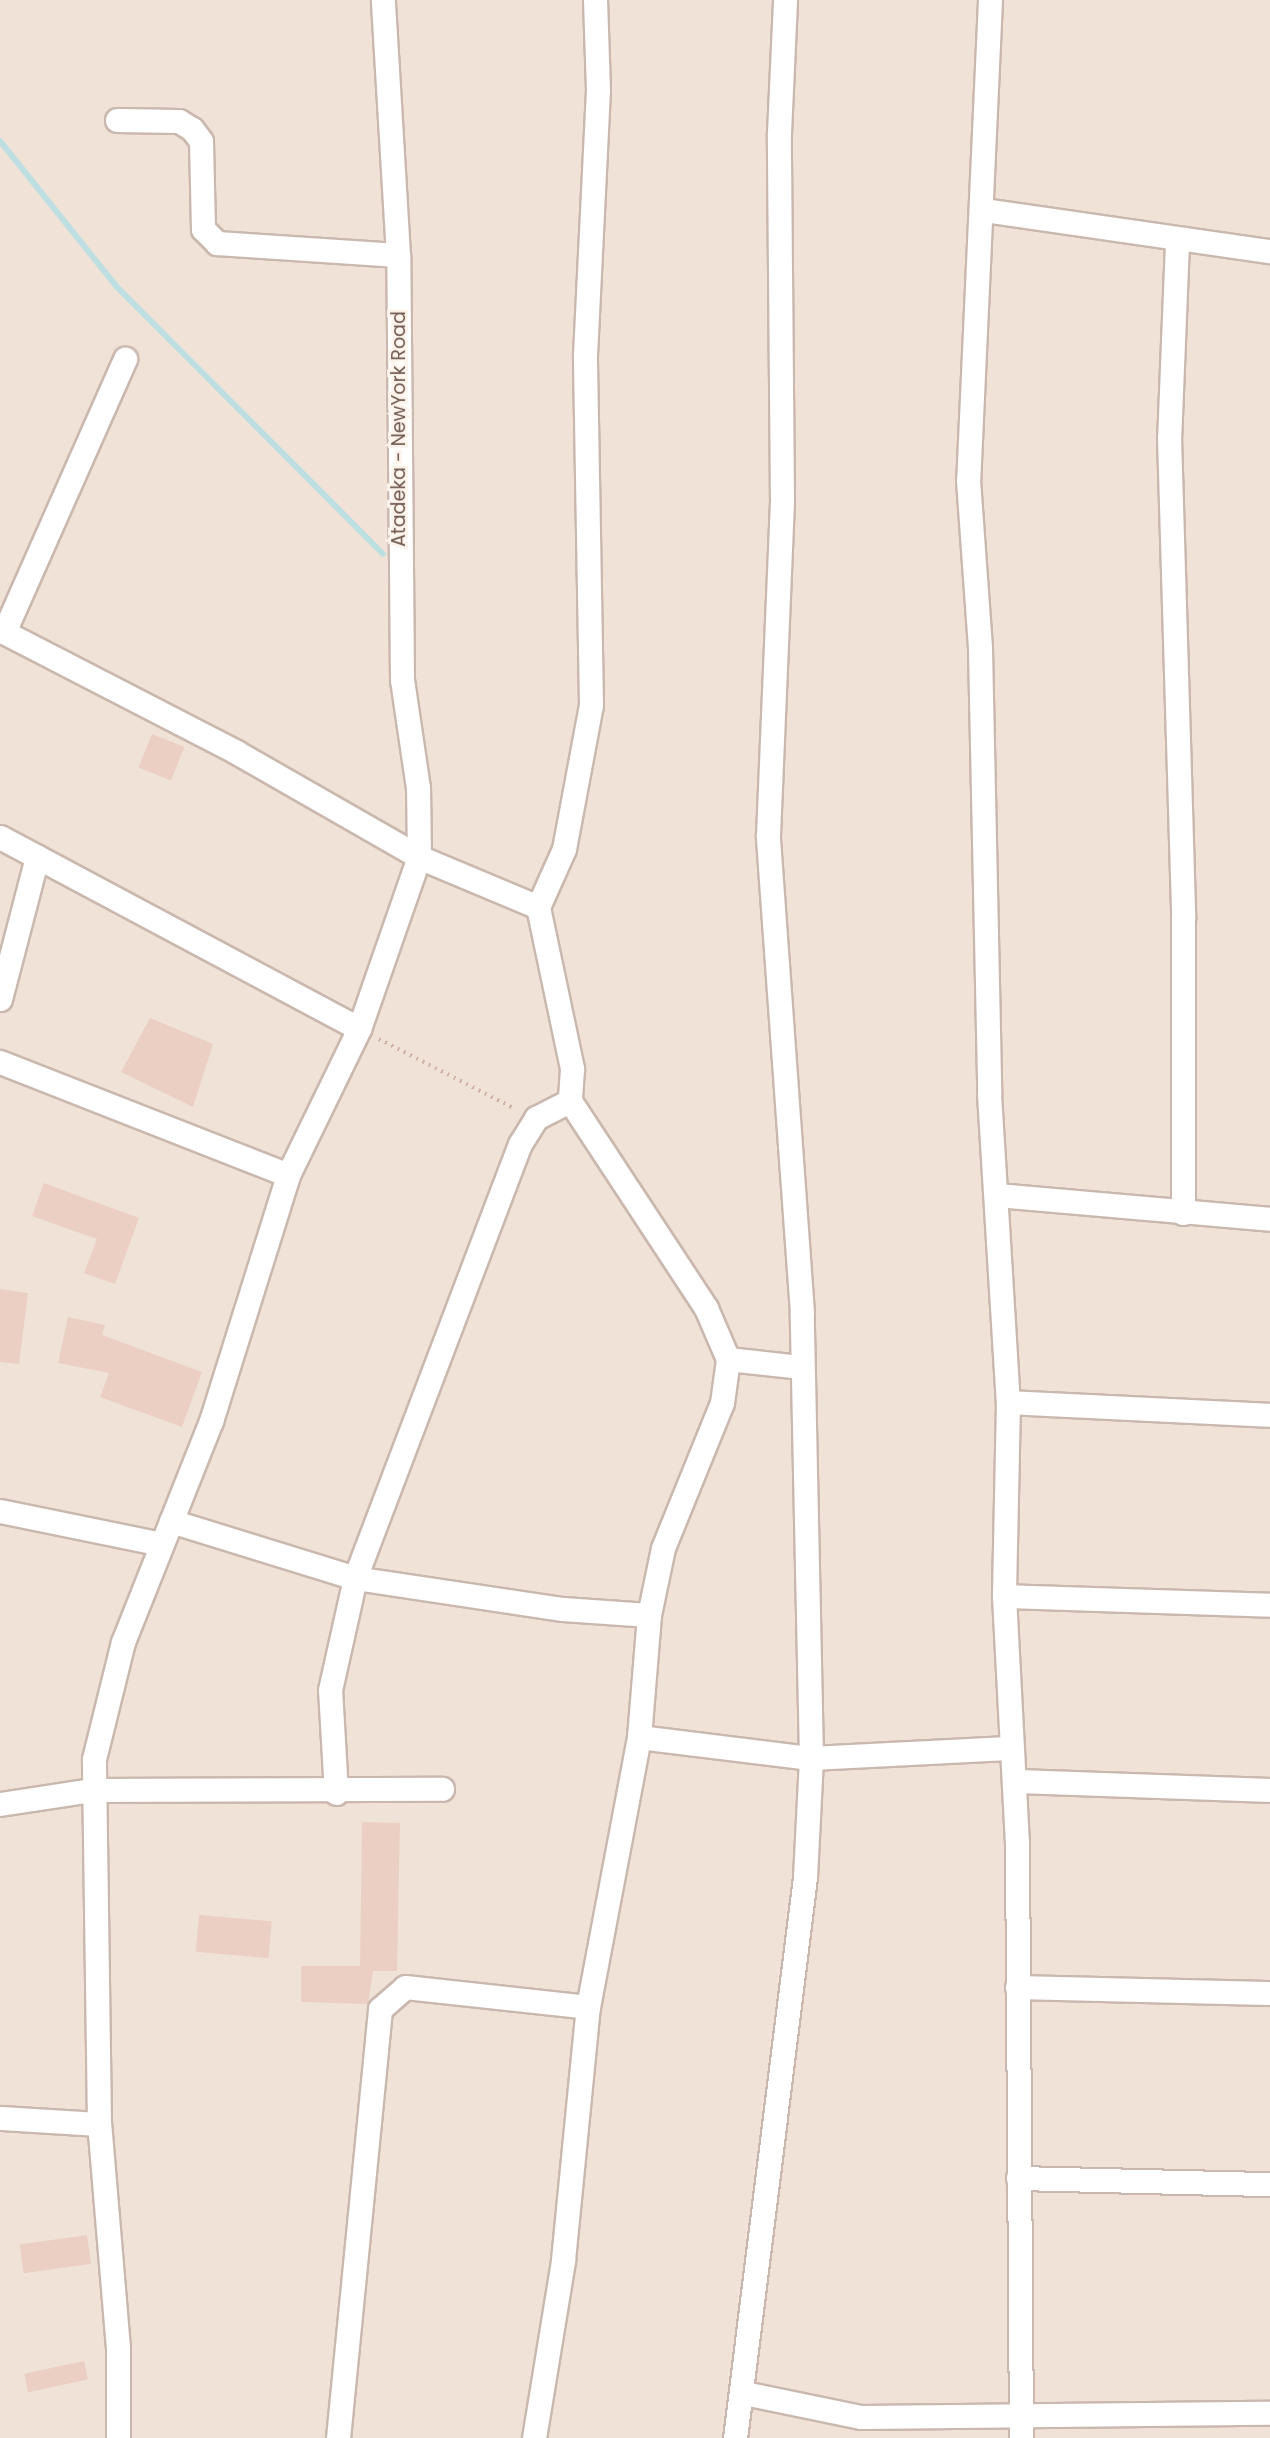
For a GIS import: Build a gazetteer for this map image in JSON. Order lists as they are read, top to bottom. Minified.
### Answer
{"streets":{"street":["Atadeka - NewYork Road"]}}
